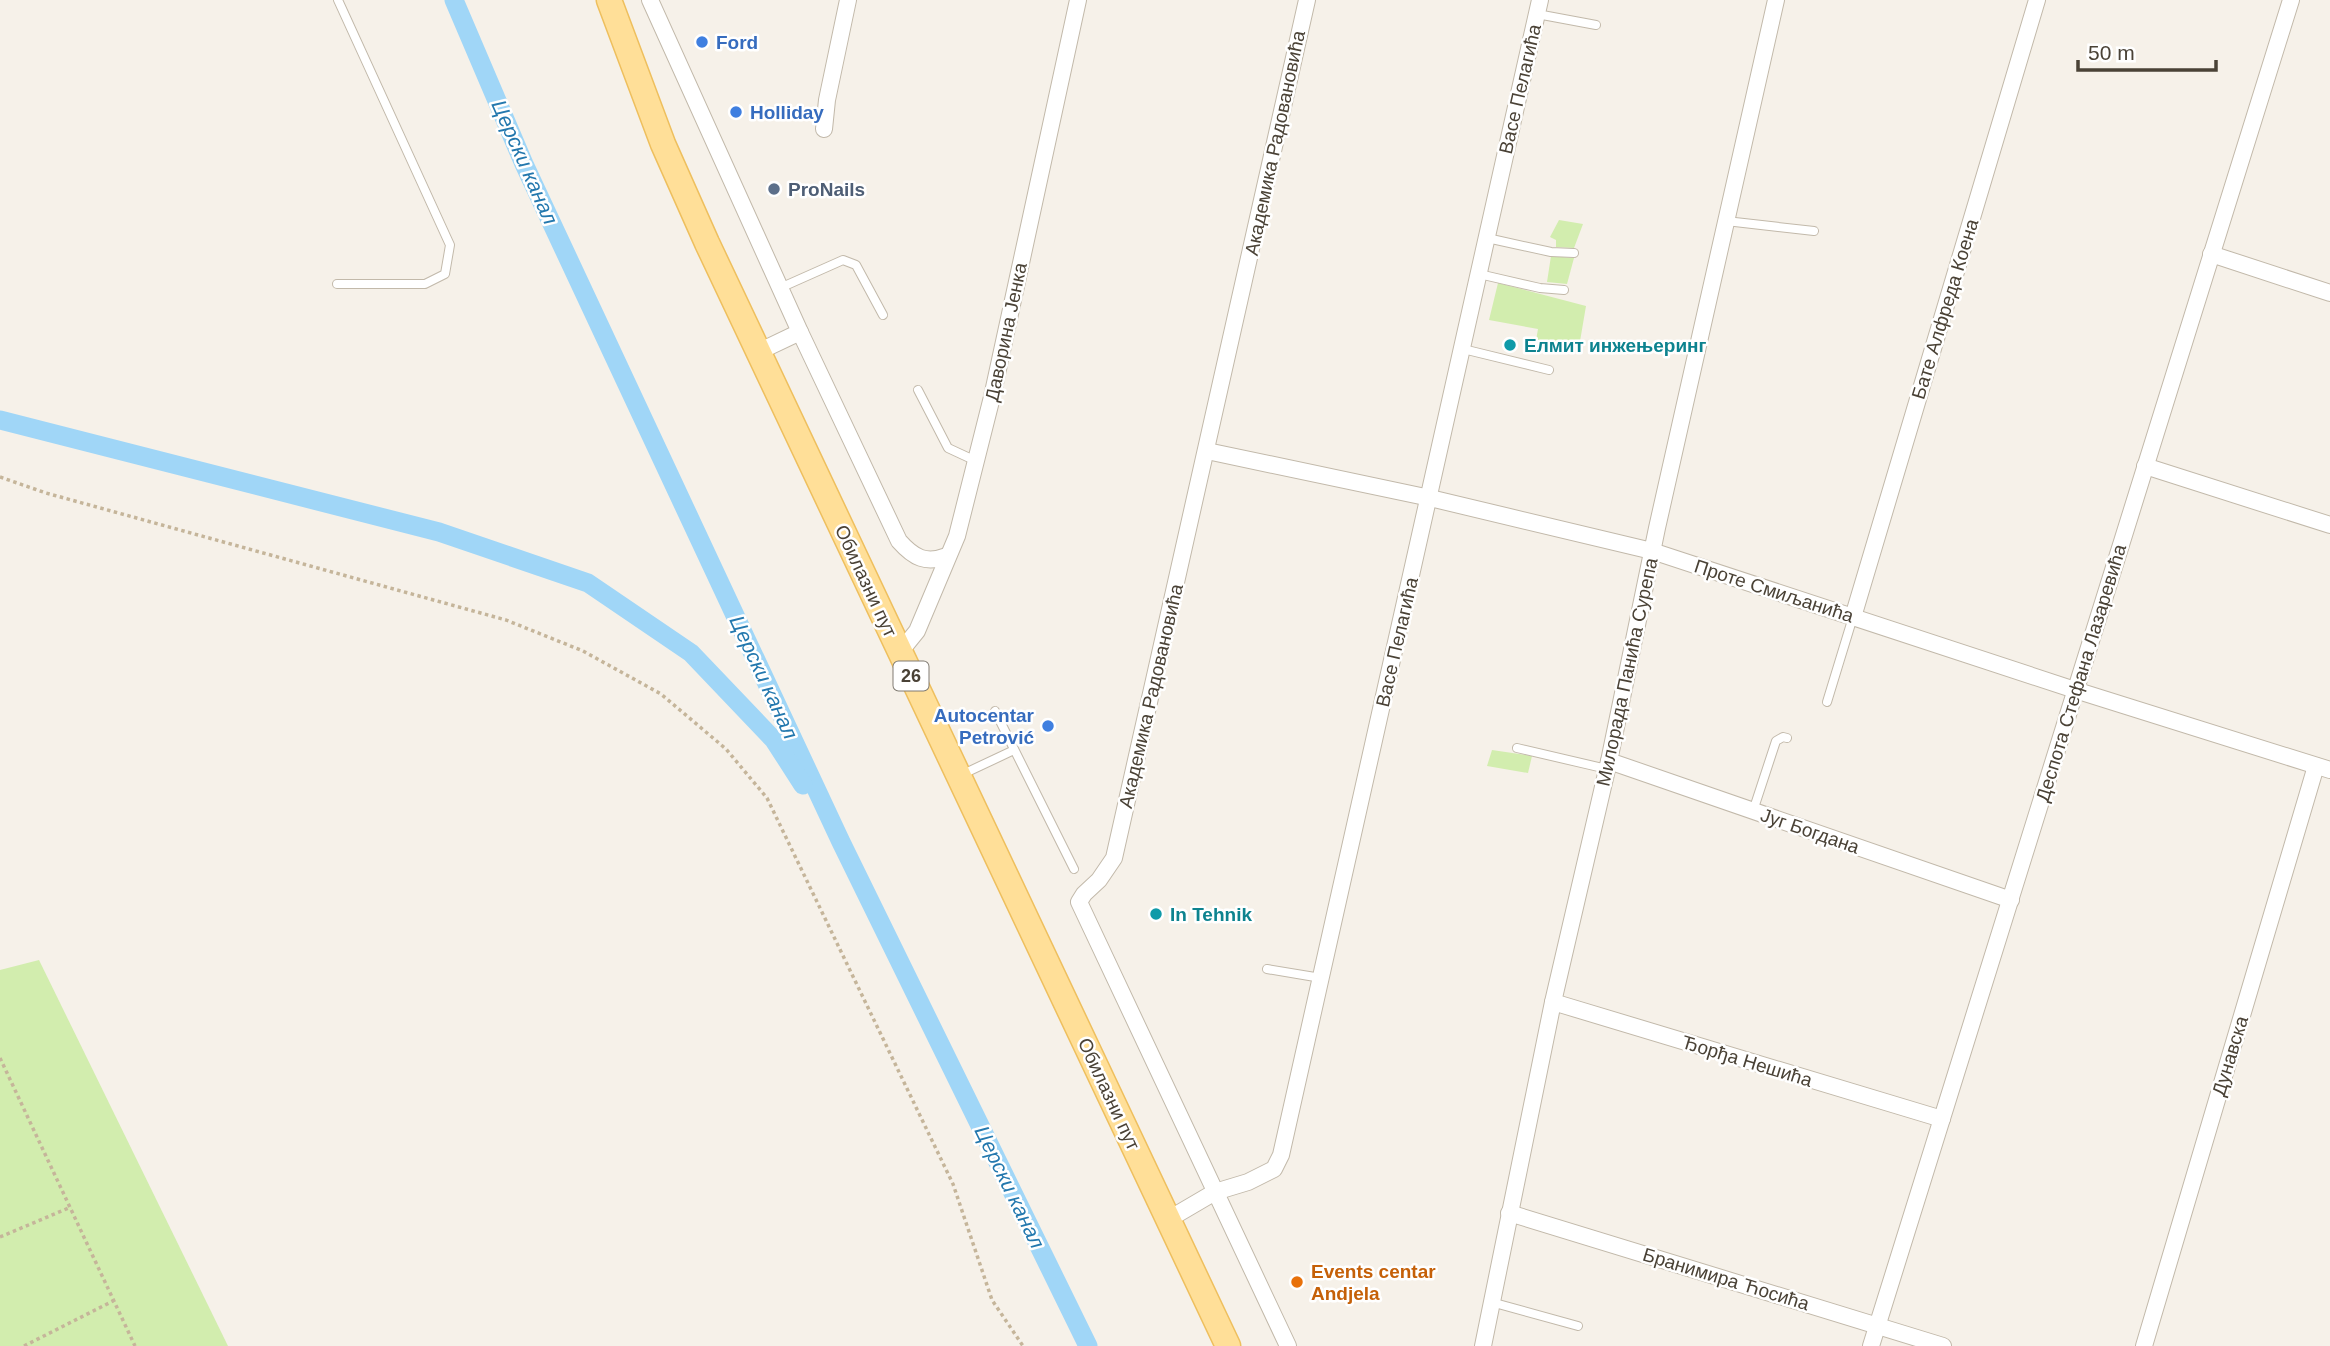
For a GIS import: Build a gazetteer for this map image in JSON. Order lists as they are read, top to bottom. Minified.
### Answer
{"streets":{"main road":["Обилазни пут","26"],"street":["Васе Пелагића","Академика Радовановића","Бате Алфреда Коена","Даворина Јенка","Проте Смиљанића","Милорада Панића Сурепа","Деспота Стефана Лазаревића","Југ Богдана","Дунавска","Ђорђа Нешића","Бранимира Ћосића"]},"crossings":[["Васе Пелагића","Академика Радовановића"],["Васе Пелагића","Обилазни пут"],["Васе Пелагића","Проте Смиљанића"],["Академика Радовановића","Проте Смиљанића"],["Бате Алфреда Коена","Проте Смиљанића"],["Даворина Јенка","Обилазни пут"],["Проте Смиљанића","Милорада Панића Сурепа"],["Проте Смиљанића","Деспота Стефана Лазаревића"],["Проте Смиљанића","Дунавска"],["Милорада Панића Сурепа","Југ Богдана"],["Милорада Панића Сурепа","Ђорђа Нешића"],["Милорада Панића Сурепа","Бранимира Ћосића"],["Деспота Стефана Лазаревића","Југ Богдана"],["Деспота Стефана Лазаревића","Ђорђа Нешића"],["Деспота Стефана Лазаревића","Бранимира Ћосића"]],"water":["Церски канал"],"places":["Ford","Holliday","ProNails","Елмит инжењеринг","Autocentar Petrović","In Tehnik","Events centar Andjela"],"scale_bar":"50 m"}
